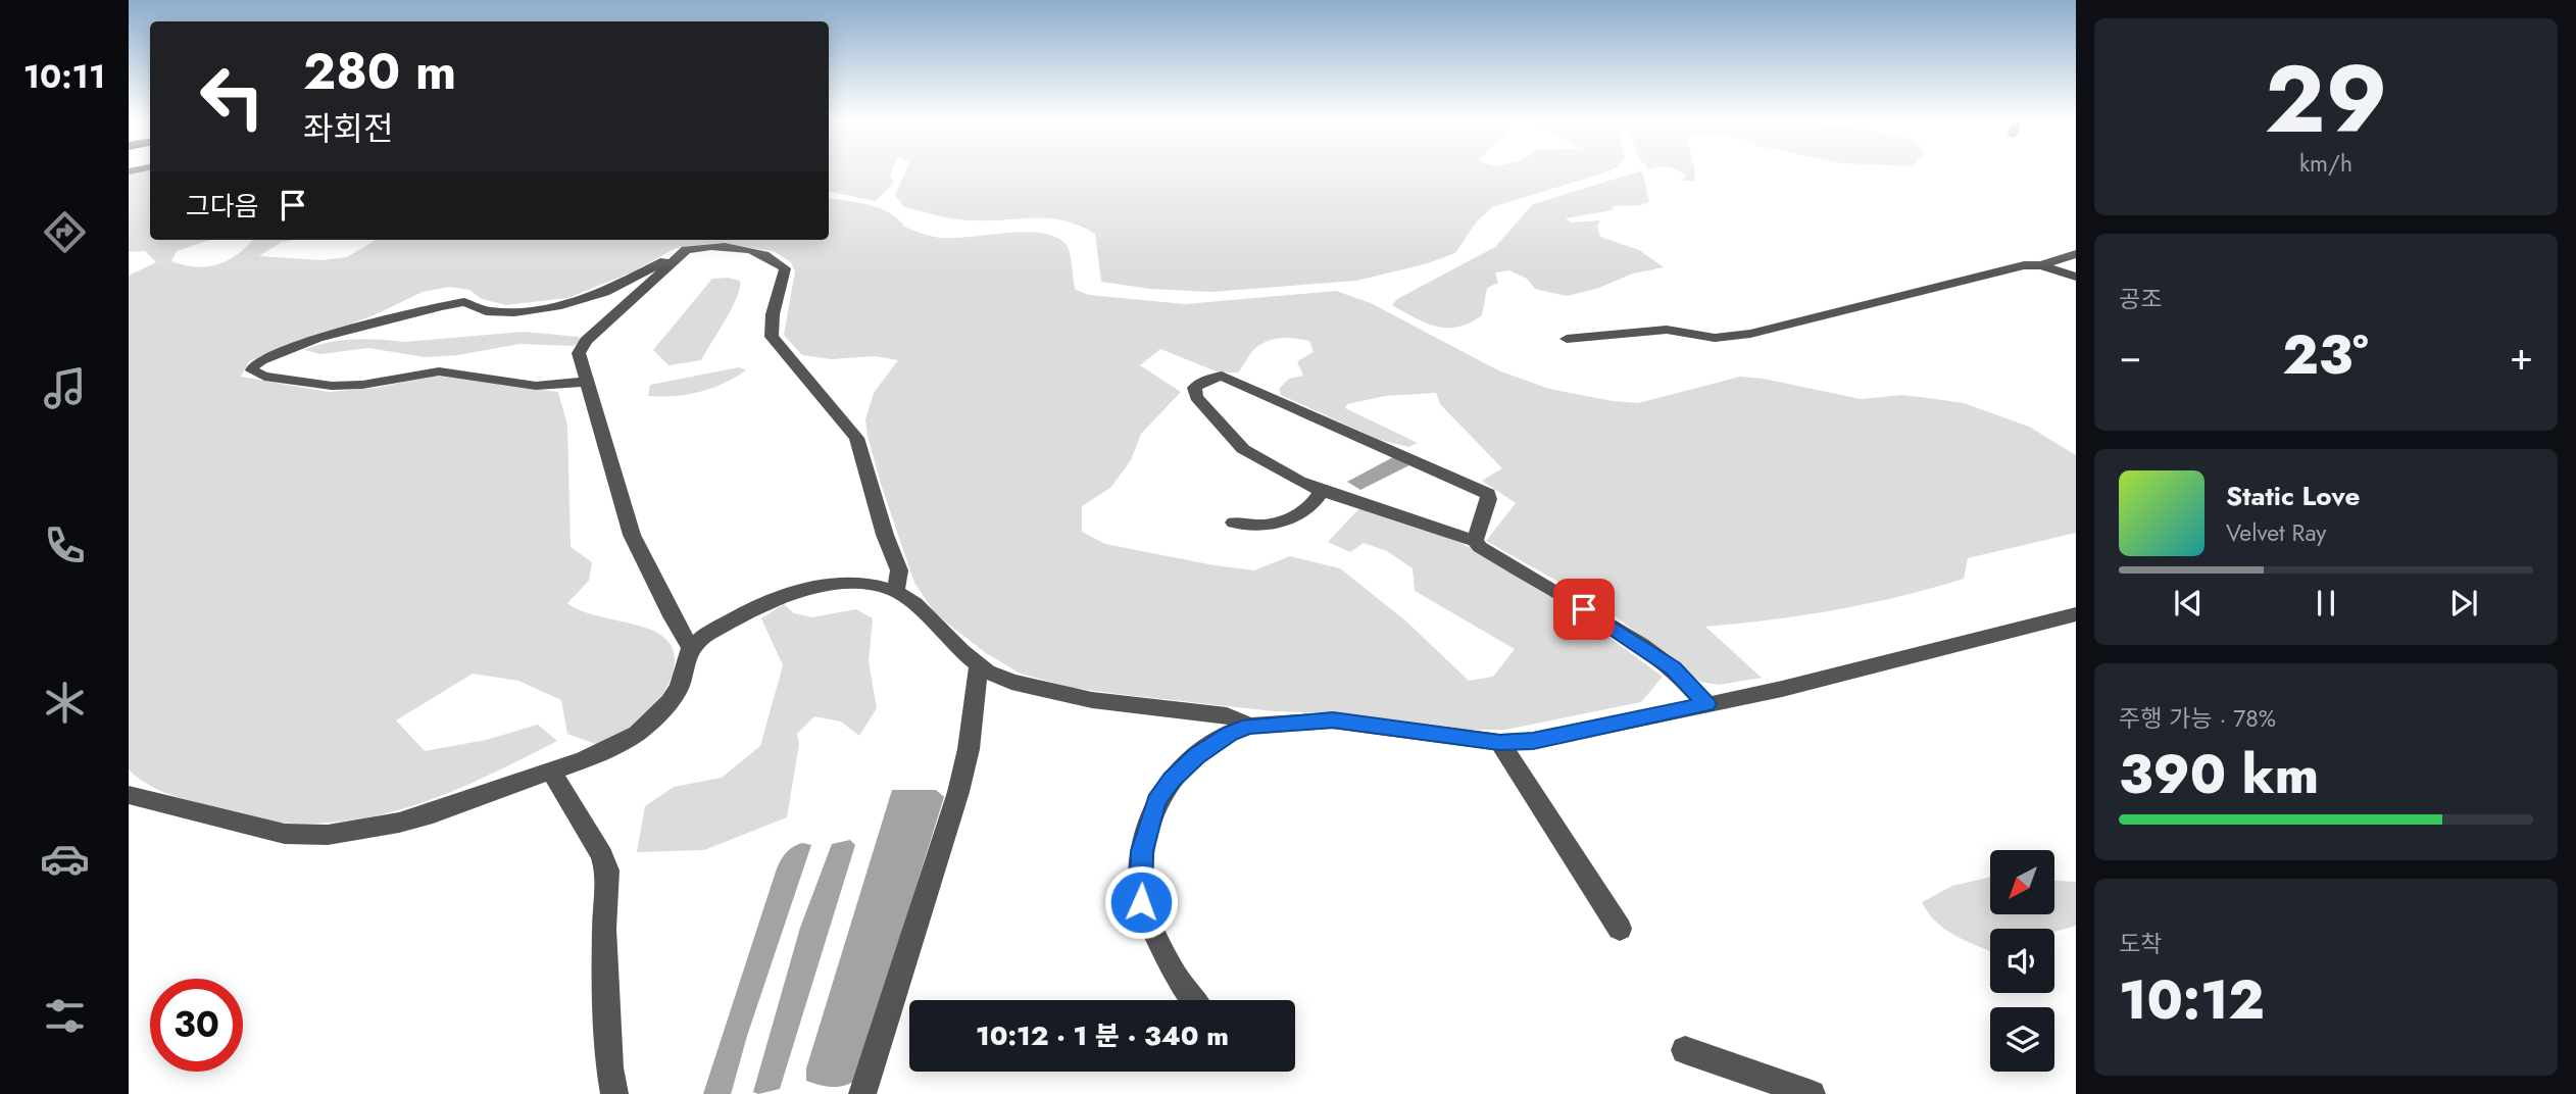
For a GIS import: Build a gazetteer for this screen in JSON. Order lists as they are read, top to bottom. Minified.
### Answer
{"north":"bottom left","page":{"tabs":"10:11","tile":[["29","km/h"],"공조",["주행 가능 · 78%","390 km"],["도착","10:12"]],"turn":["280 m","좌회전"],"then":"그다음","heat":["−","23°","+"],"song":["Static Love","Velvet Ray"],"limit":"30","trip":"10:12 · 1 분 · 340 m"}}
